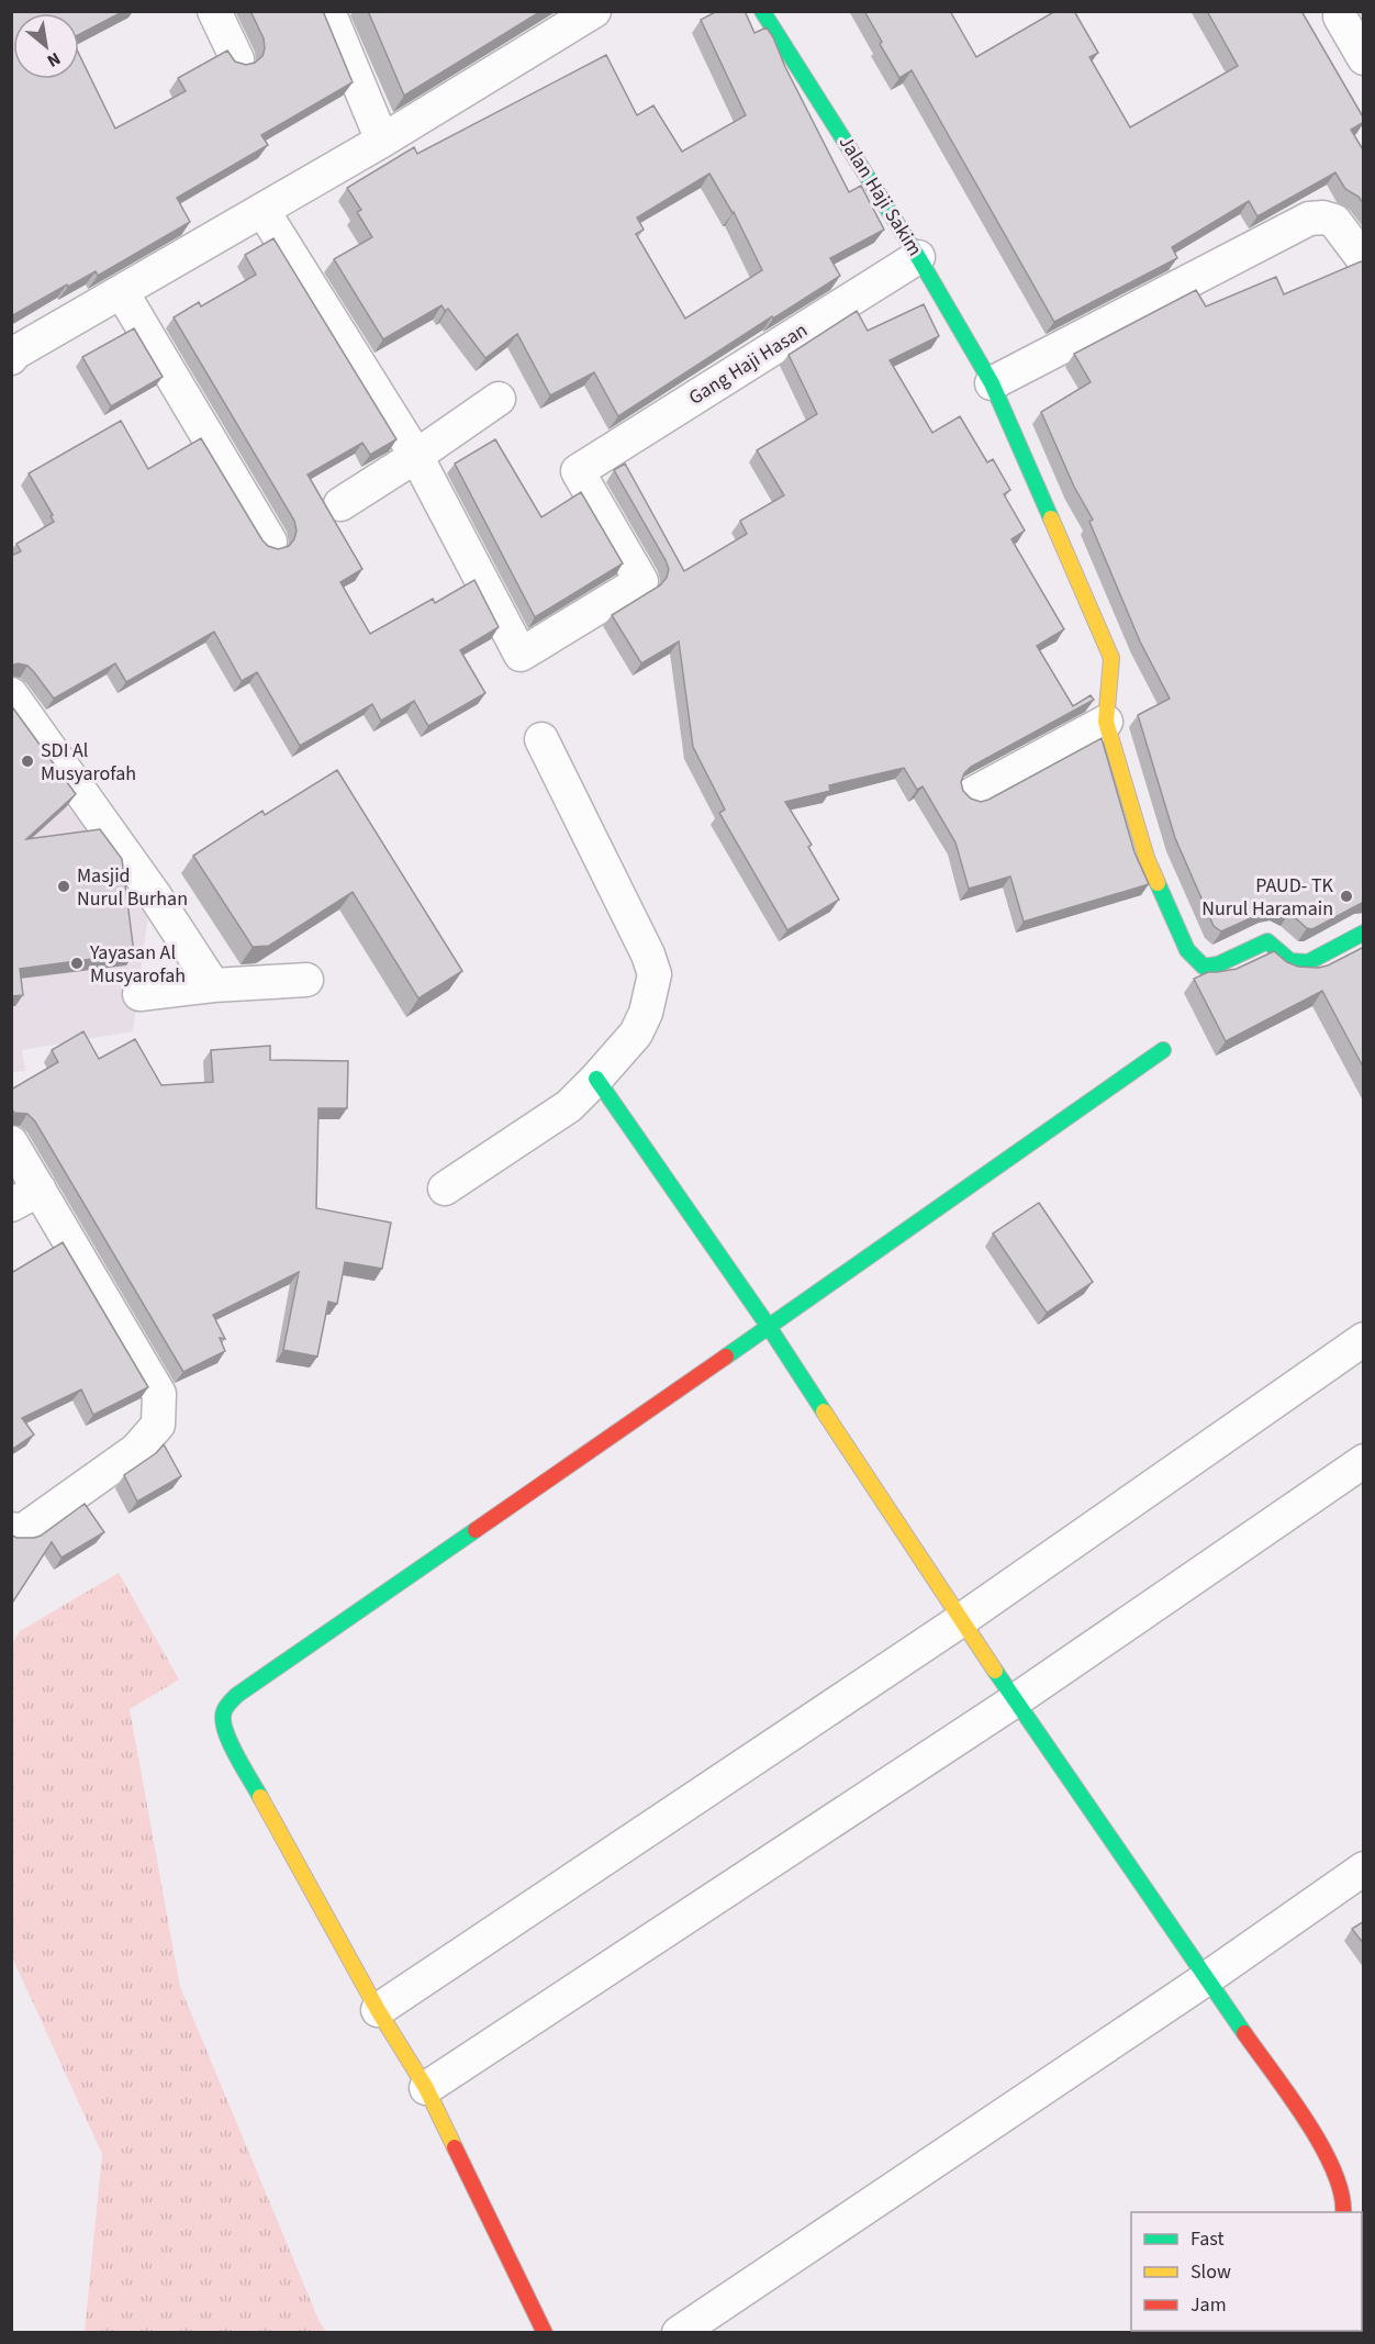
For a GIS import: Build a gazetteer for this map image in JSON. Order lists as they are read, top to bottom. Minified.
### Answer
{"streets":{"street":["Jalan Haji Sakim","Gang Haji Hasan"]},"crossings":[["Jalan Haji Sakim","Gang Haji Hasan"]],"places":["SDI Al Musyarofah","Masjid Nurul Burhan","PAUD- TK Nurul Haramain","Yayasan Al Musyarofah"],"legend":["Fast","Slow","Jam"],"north":"bottom right"}
